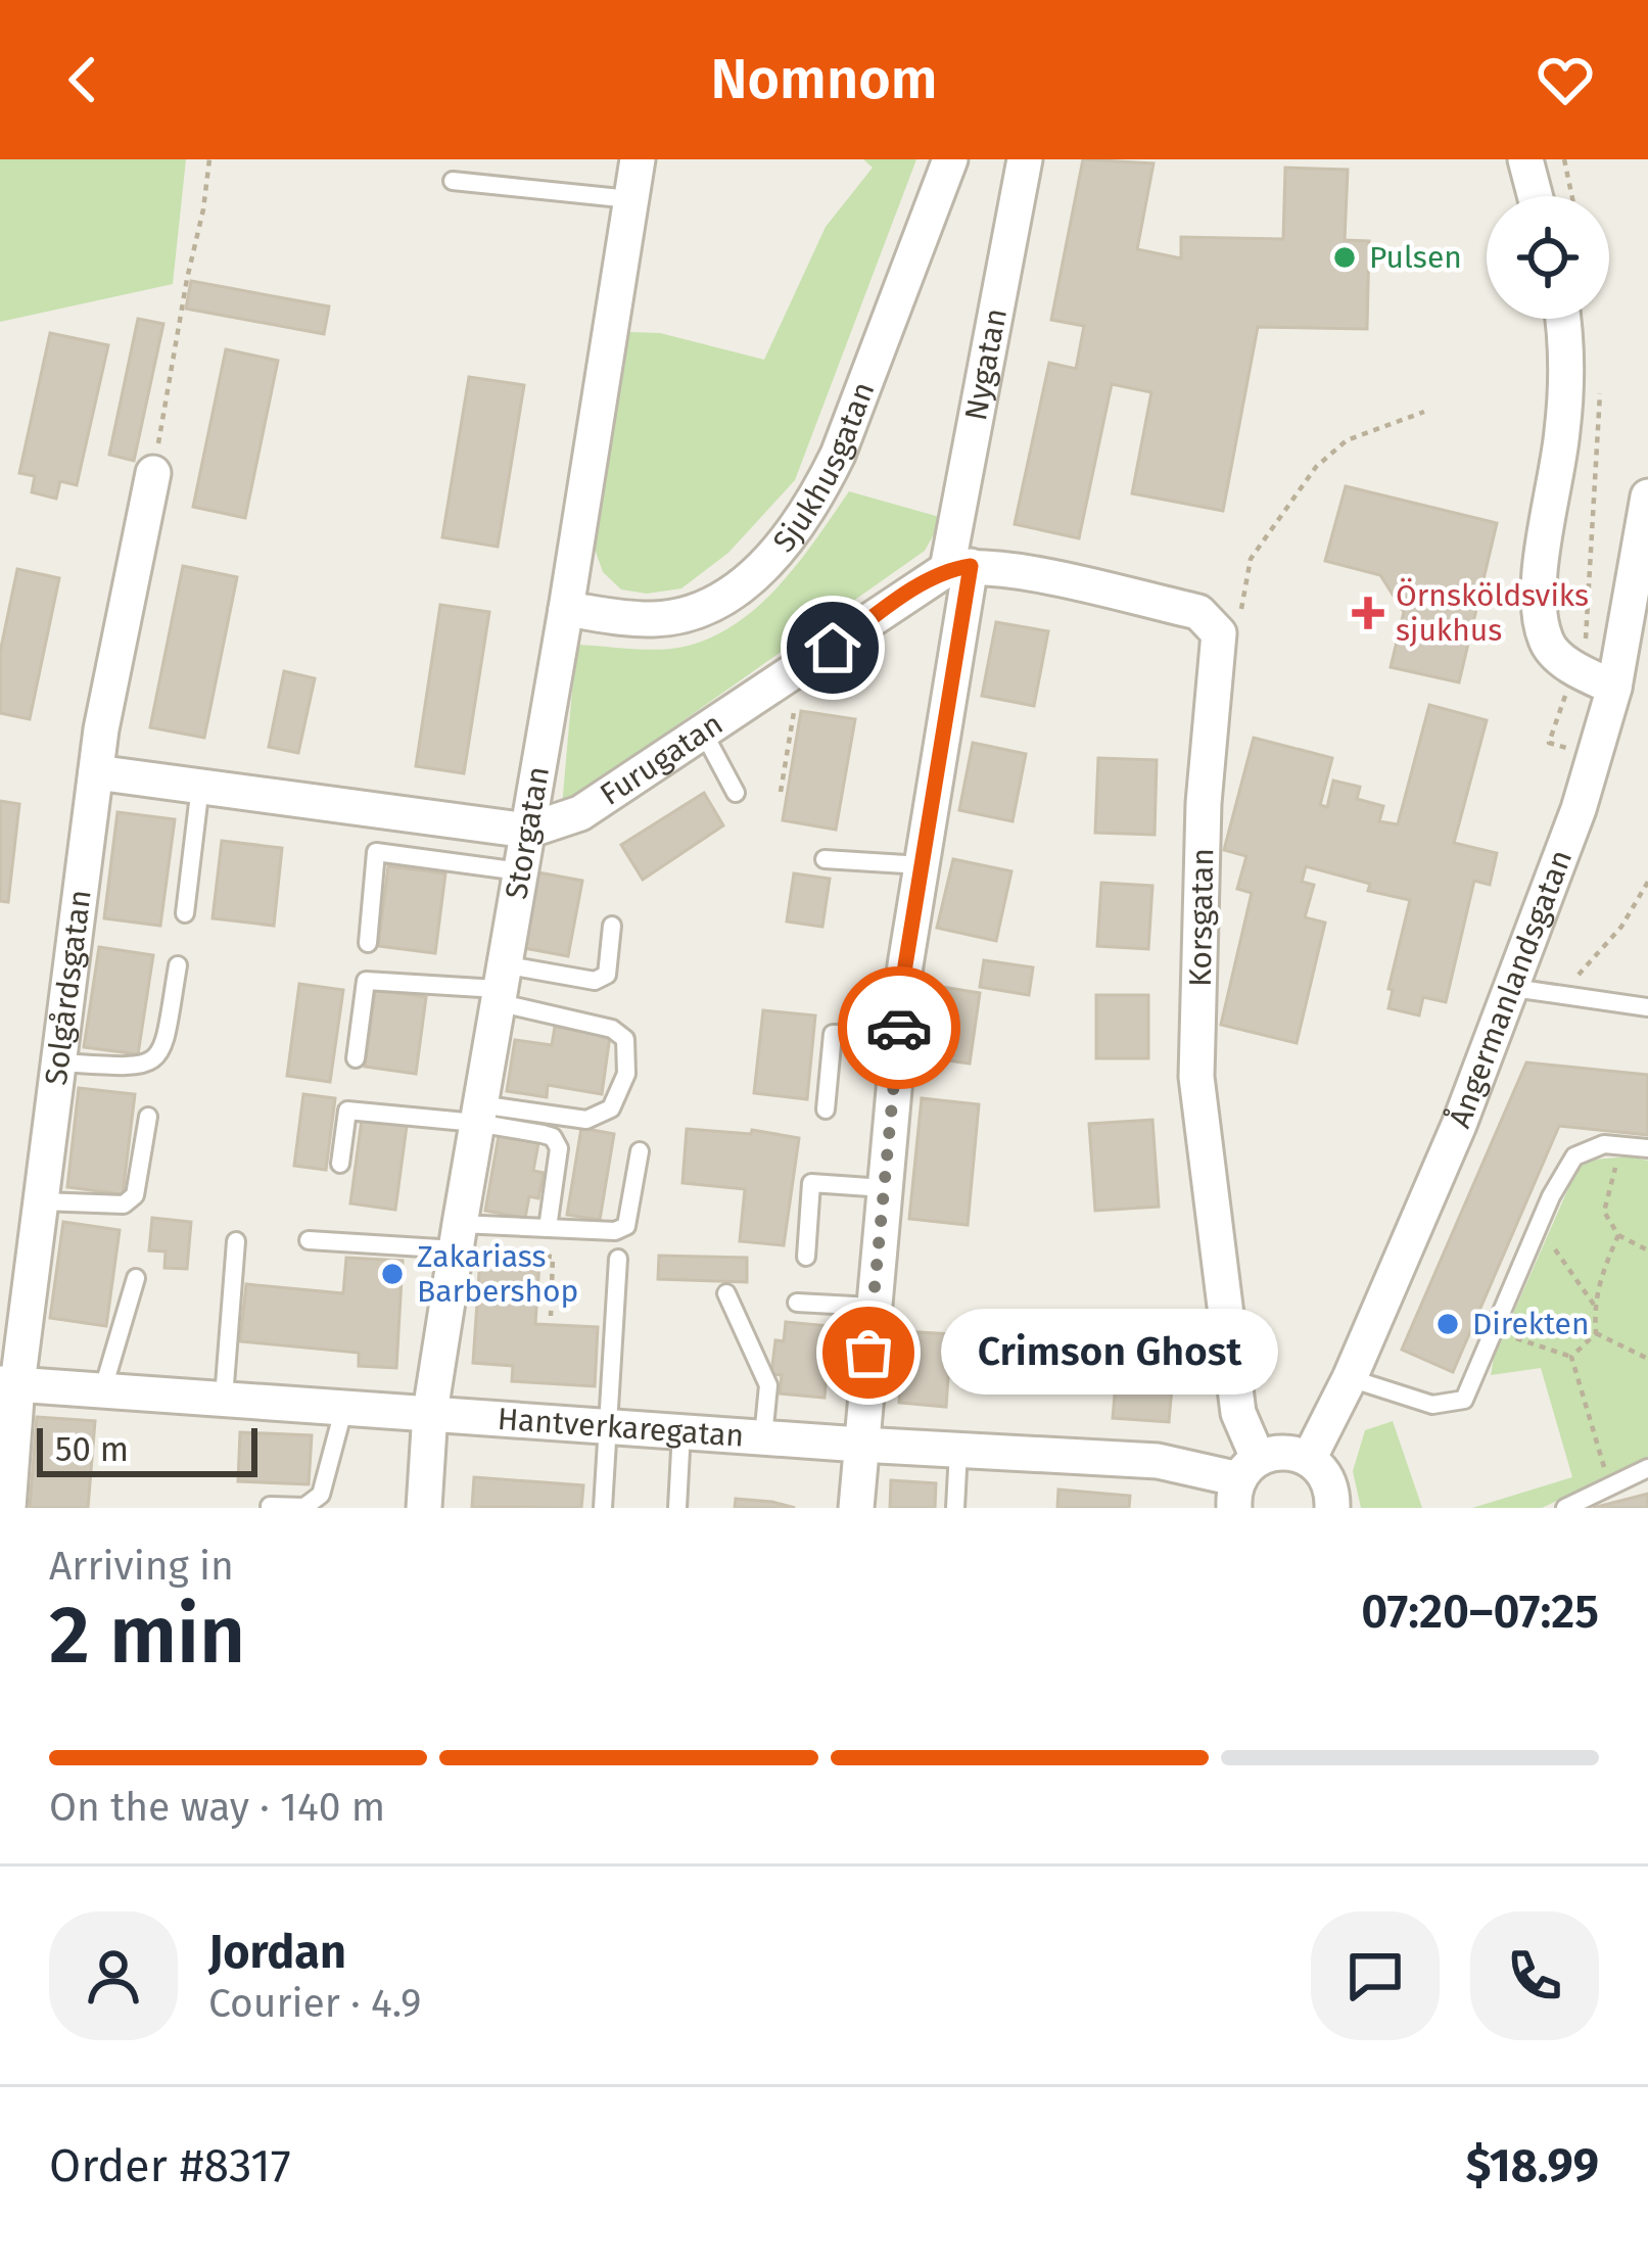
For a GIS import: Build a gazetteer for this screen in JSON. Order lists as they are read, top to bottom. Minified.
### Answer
{"streets":{"street":["Nygatan","Sjukhusgatan","Furugatan","Storgatan","Korsgatan","Ångermanlandsgatan","Solgårdsgatan","Hantverkaregatan"]},"crossings":[["Nygatan","Furugatan"],["Nygatan","Hantverkaregatan"],["Sjukhusgatan","Storgatan"],["Furugatan","Storgatan"],["Furugatan","Solgårdsgatan"],["Storgatan","Hantverkaregatan"],["Korsgatan","Hantverkaregatan"],["Ångermanlandsgatan","Hantverkaregatan"],["Solgårdsgatan","Hantverkaregatan"]],"places":{"other":["Pulsen","Zakariass Barbershop","Direkten","Crimson Ghost"],"health":["Örnsköldsviks sjukhus"]},"scale_bar":"50 m","page":{"header":"Nomnom","bubble":"Crimson Ghost","scale":"50 m","heading":["2 min","Arriving in","07:20–07:25"],"panel":["Jordan","Courier · 4.9","Order #8317","$18.99"],"bar":"On the way · 140 m"}}
